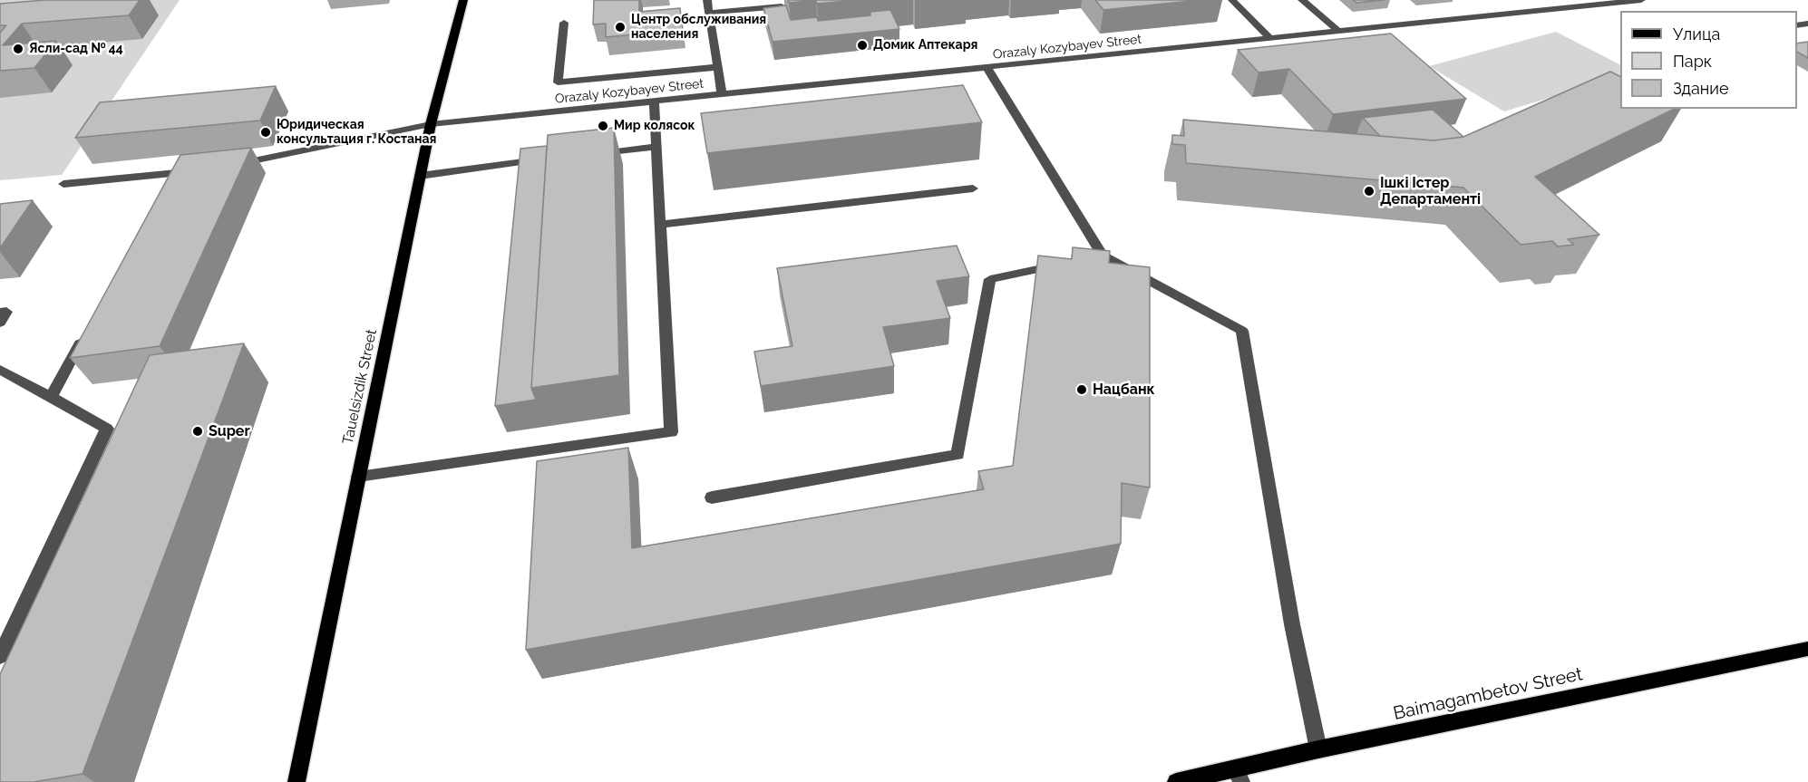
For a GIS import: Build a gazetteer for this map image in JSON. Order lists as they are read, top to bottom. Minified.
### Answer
{"streets":{"main road":["Tauelsіzdіk Street","Baimagambetov Street"],"street":["Orazaly Kozybayev Street"]},"crossings":[["Orazaly Kozybayev Street","Tauelsіzdіk Street"]],"places":["Центр обслуживания населения","Домик Аптекаря","Ясли-сад № 44","Мир колясок","Юридическая консультация г. Костаная","Ішкі Істер Департаменті","Нацбанк","Super"],"legend":["Улица","Парк","Здание"]}
